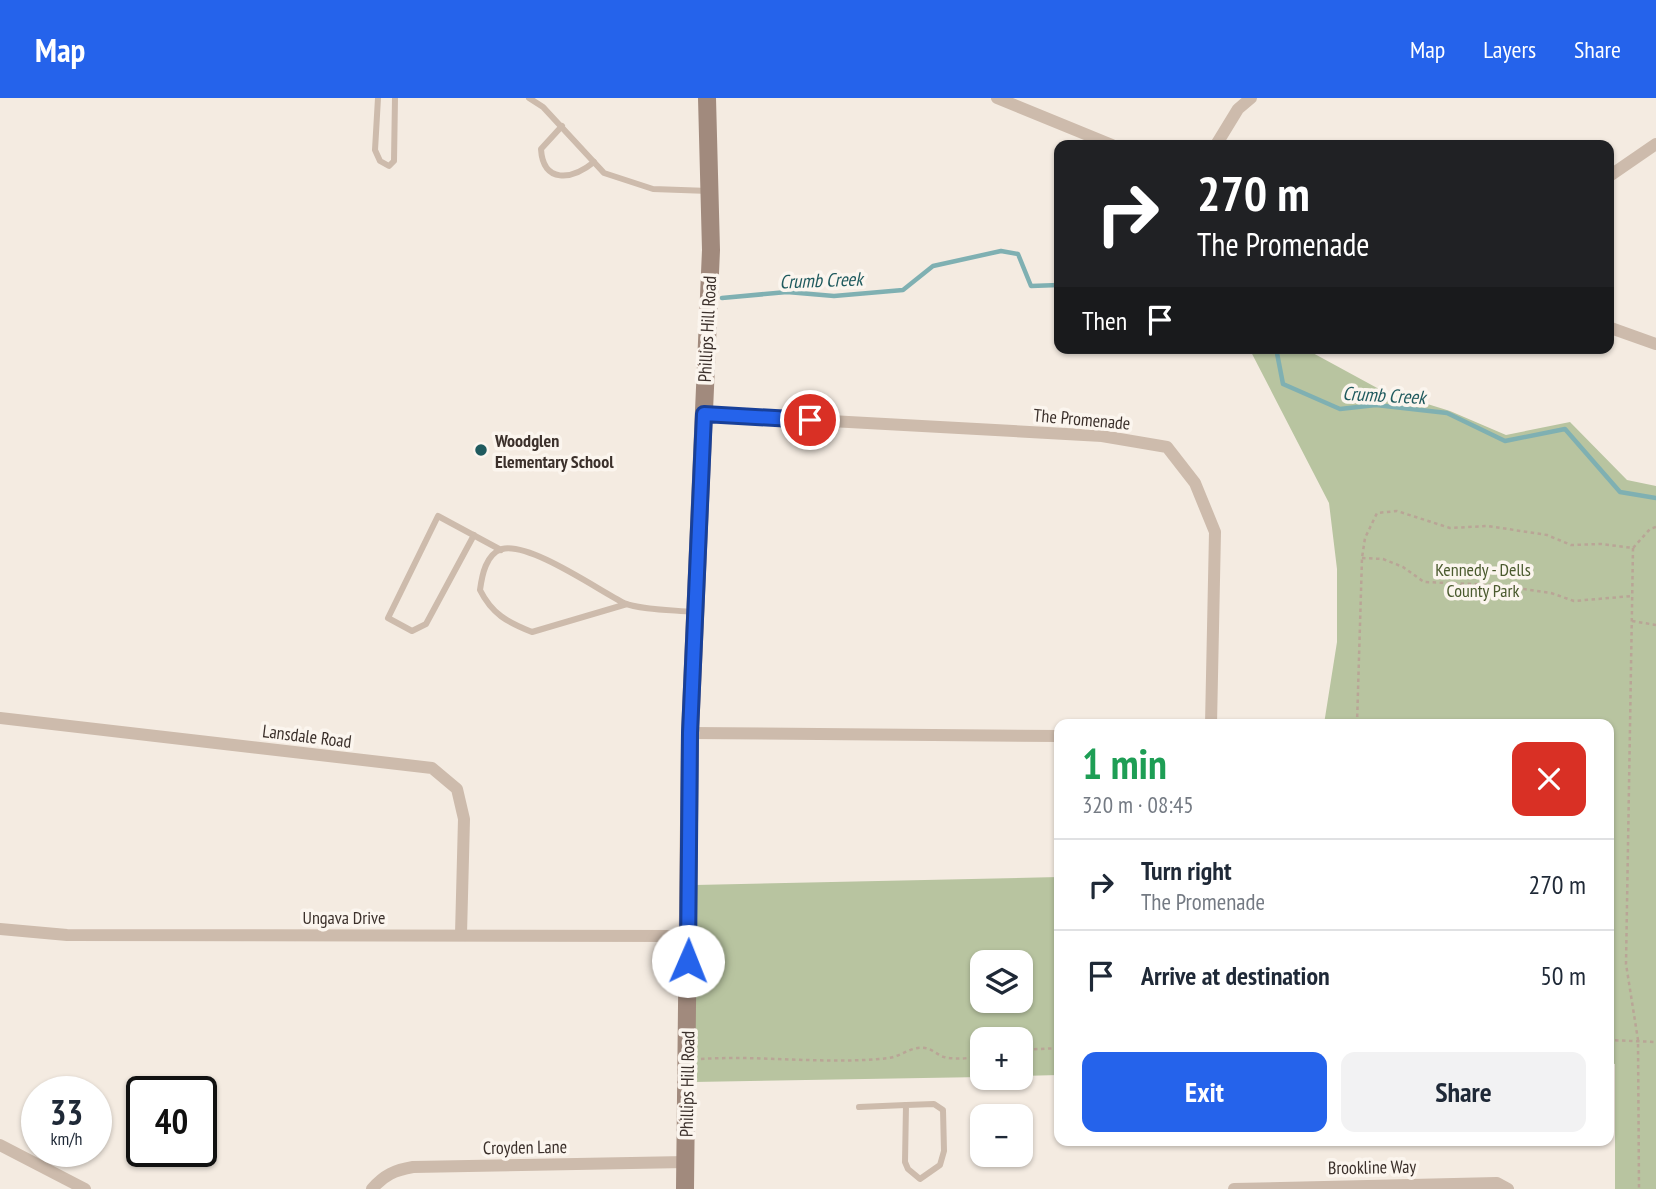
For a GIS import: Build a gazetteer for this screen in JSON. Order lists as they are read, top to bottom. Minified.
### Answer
{"streets":{"street":["Phillips Hill Road","The Promenade","Lansdale Road","Ungava Drive","Croyden Lane","Brookline Way"]},"crossings":[["Phillips Hill Road","The Promenade"],["Phillips Hill Road","Ungava Drive"],["Phillips Hill Road","Croyden Lane"],["Lansdale Road","Ungava Drive"]],"water":["Crumb Creek"],"parks":["Kennedy - Dells County Park"],"places":["Woodglen Elementary School"],"page":{"header":"Map","nav":["Map","Layers","Share"],"turn":["270 m","The Promenade"],"then":"Then","heading":["1 min","320 m · 08:45"],"list":[{"name":"Turn right","note":"The Promenade","value":"270 m"},{"name":"Arrive at destination","value":"50 m"}],"map_buttons":["+","−"],"buttons":["Exit","Share"],"speed":"33 km/h","limit":"40"}}
